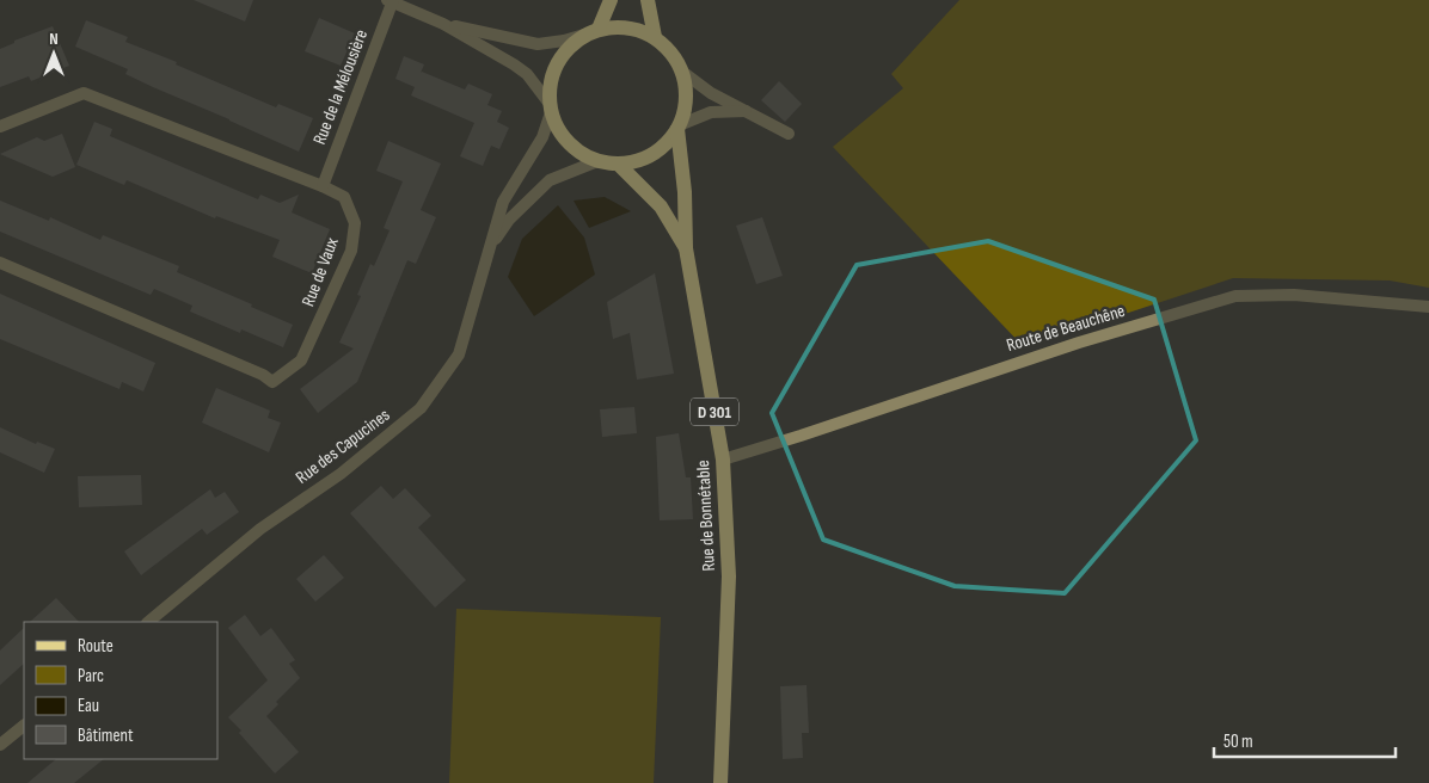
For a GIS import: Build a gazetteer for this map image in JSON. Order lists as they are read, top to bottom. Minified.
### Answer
{"streets":{"main road":["D 301","Rue de Bonnétable"],"street":["Rue de la Mélousière","Rue de Vaux","Route de Beauchêne","Rue des Capucines"]},"crossings":[["Rue de la Mélousière","Rue de Vaux"],["Route de Beauchêne","Rue de Bonnétable"],["Rue des Capucines","Rue de Bonnétable"]],"legend":["Route","Parc","Eau","Bâtiment"],"scale_bar":"50 m","north":"top"}
